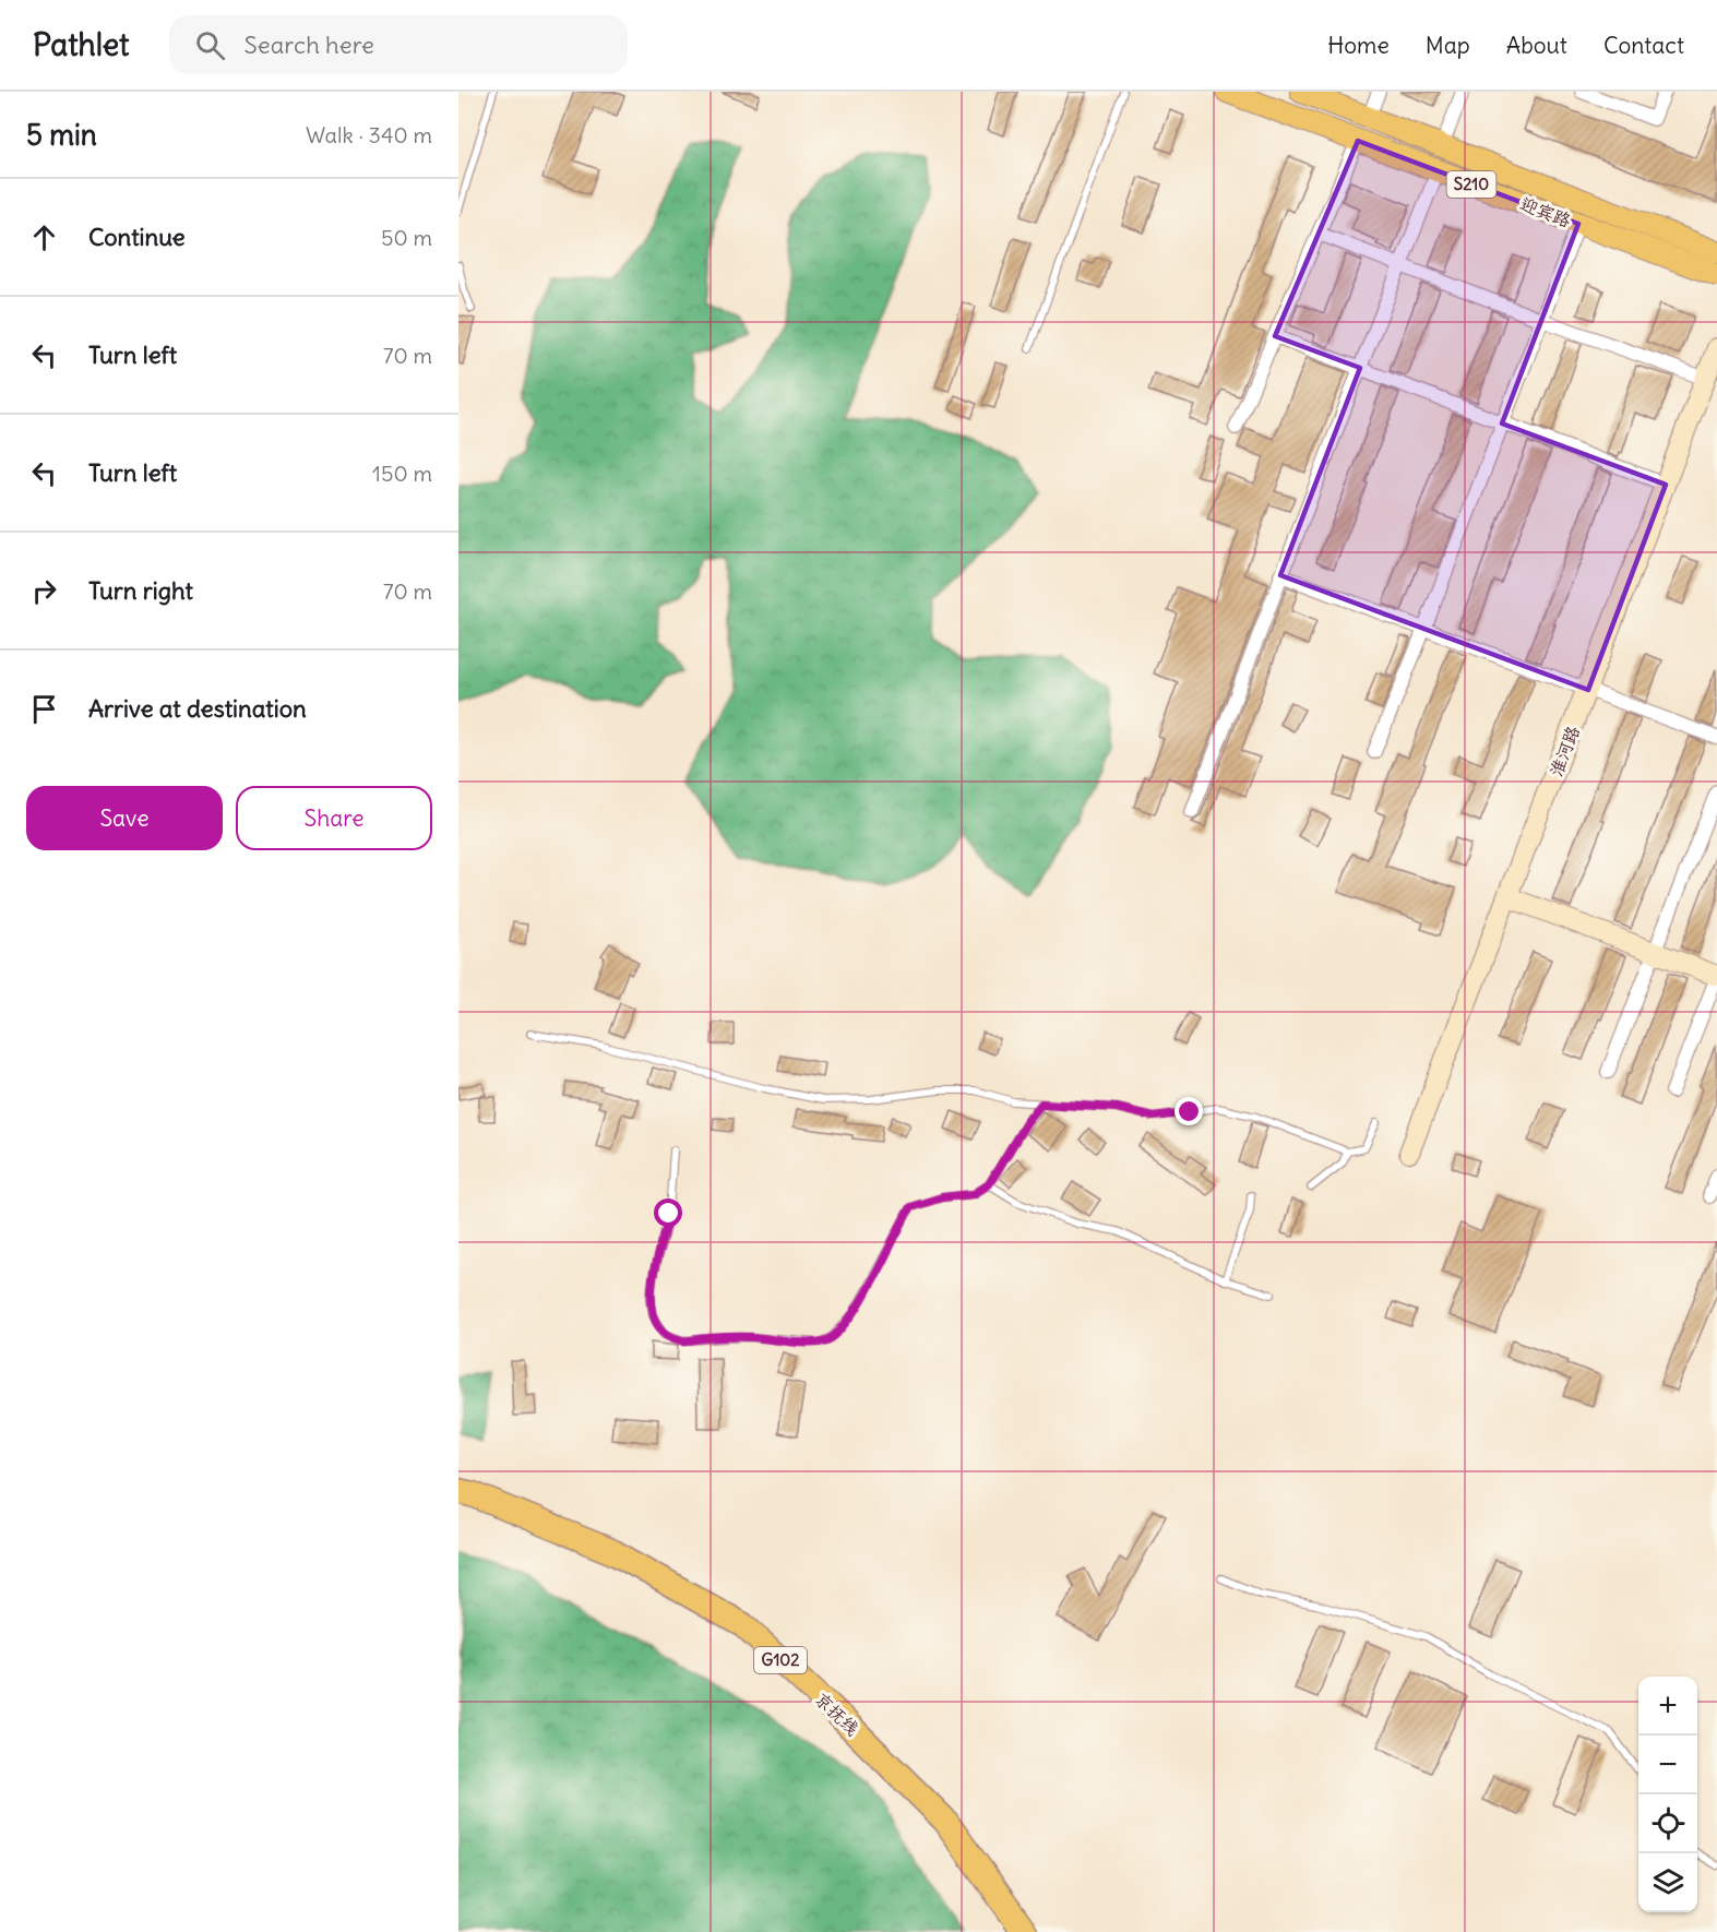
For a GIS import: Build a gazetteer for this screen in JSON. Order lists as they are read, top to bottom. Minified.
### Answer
{"streets":{"highway":["G102","京抚线"],"main road":["S210","迎宾路"],"street":["淮河路"]},"page":{"header":"Pathlet","search":"Search here","nav":["Home","Map","About","Contact"],"heading":["5 min","Walk · 340 m"],"list":[["Continue","50 m"],["Turn left","70 m"],["Turn left","150 m"],["Turn right","70 m"],"Arrive at destination"],"buttons":["Save","Share"],"map_buttons":["+","−"]}}
